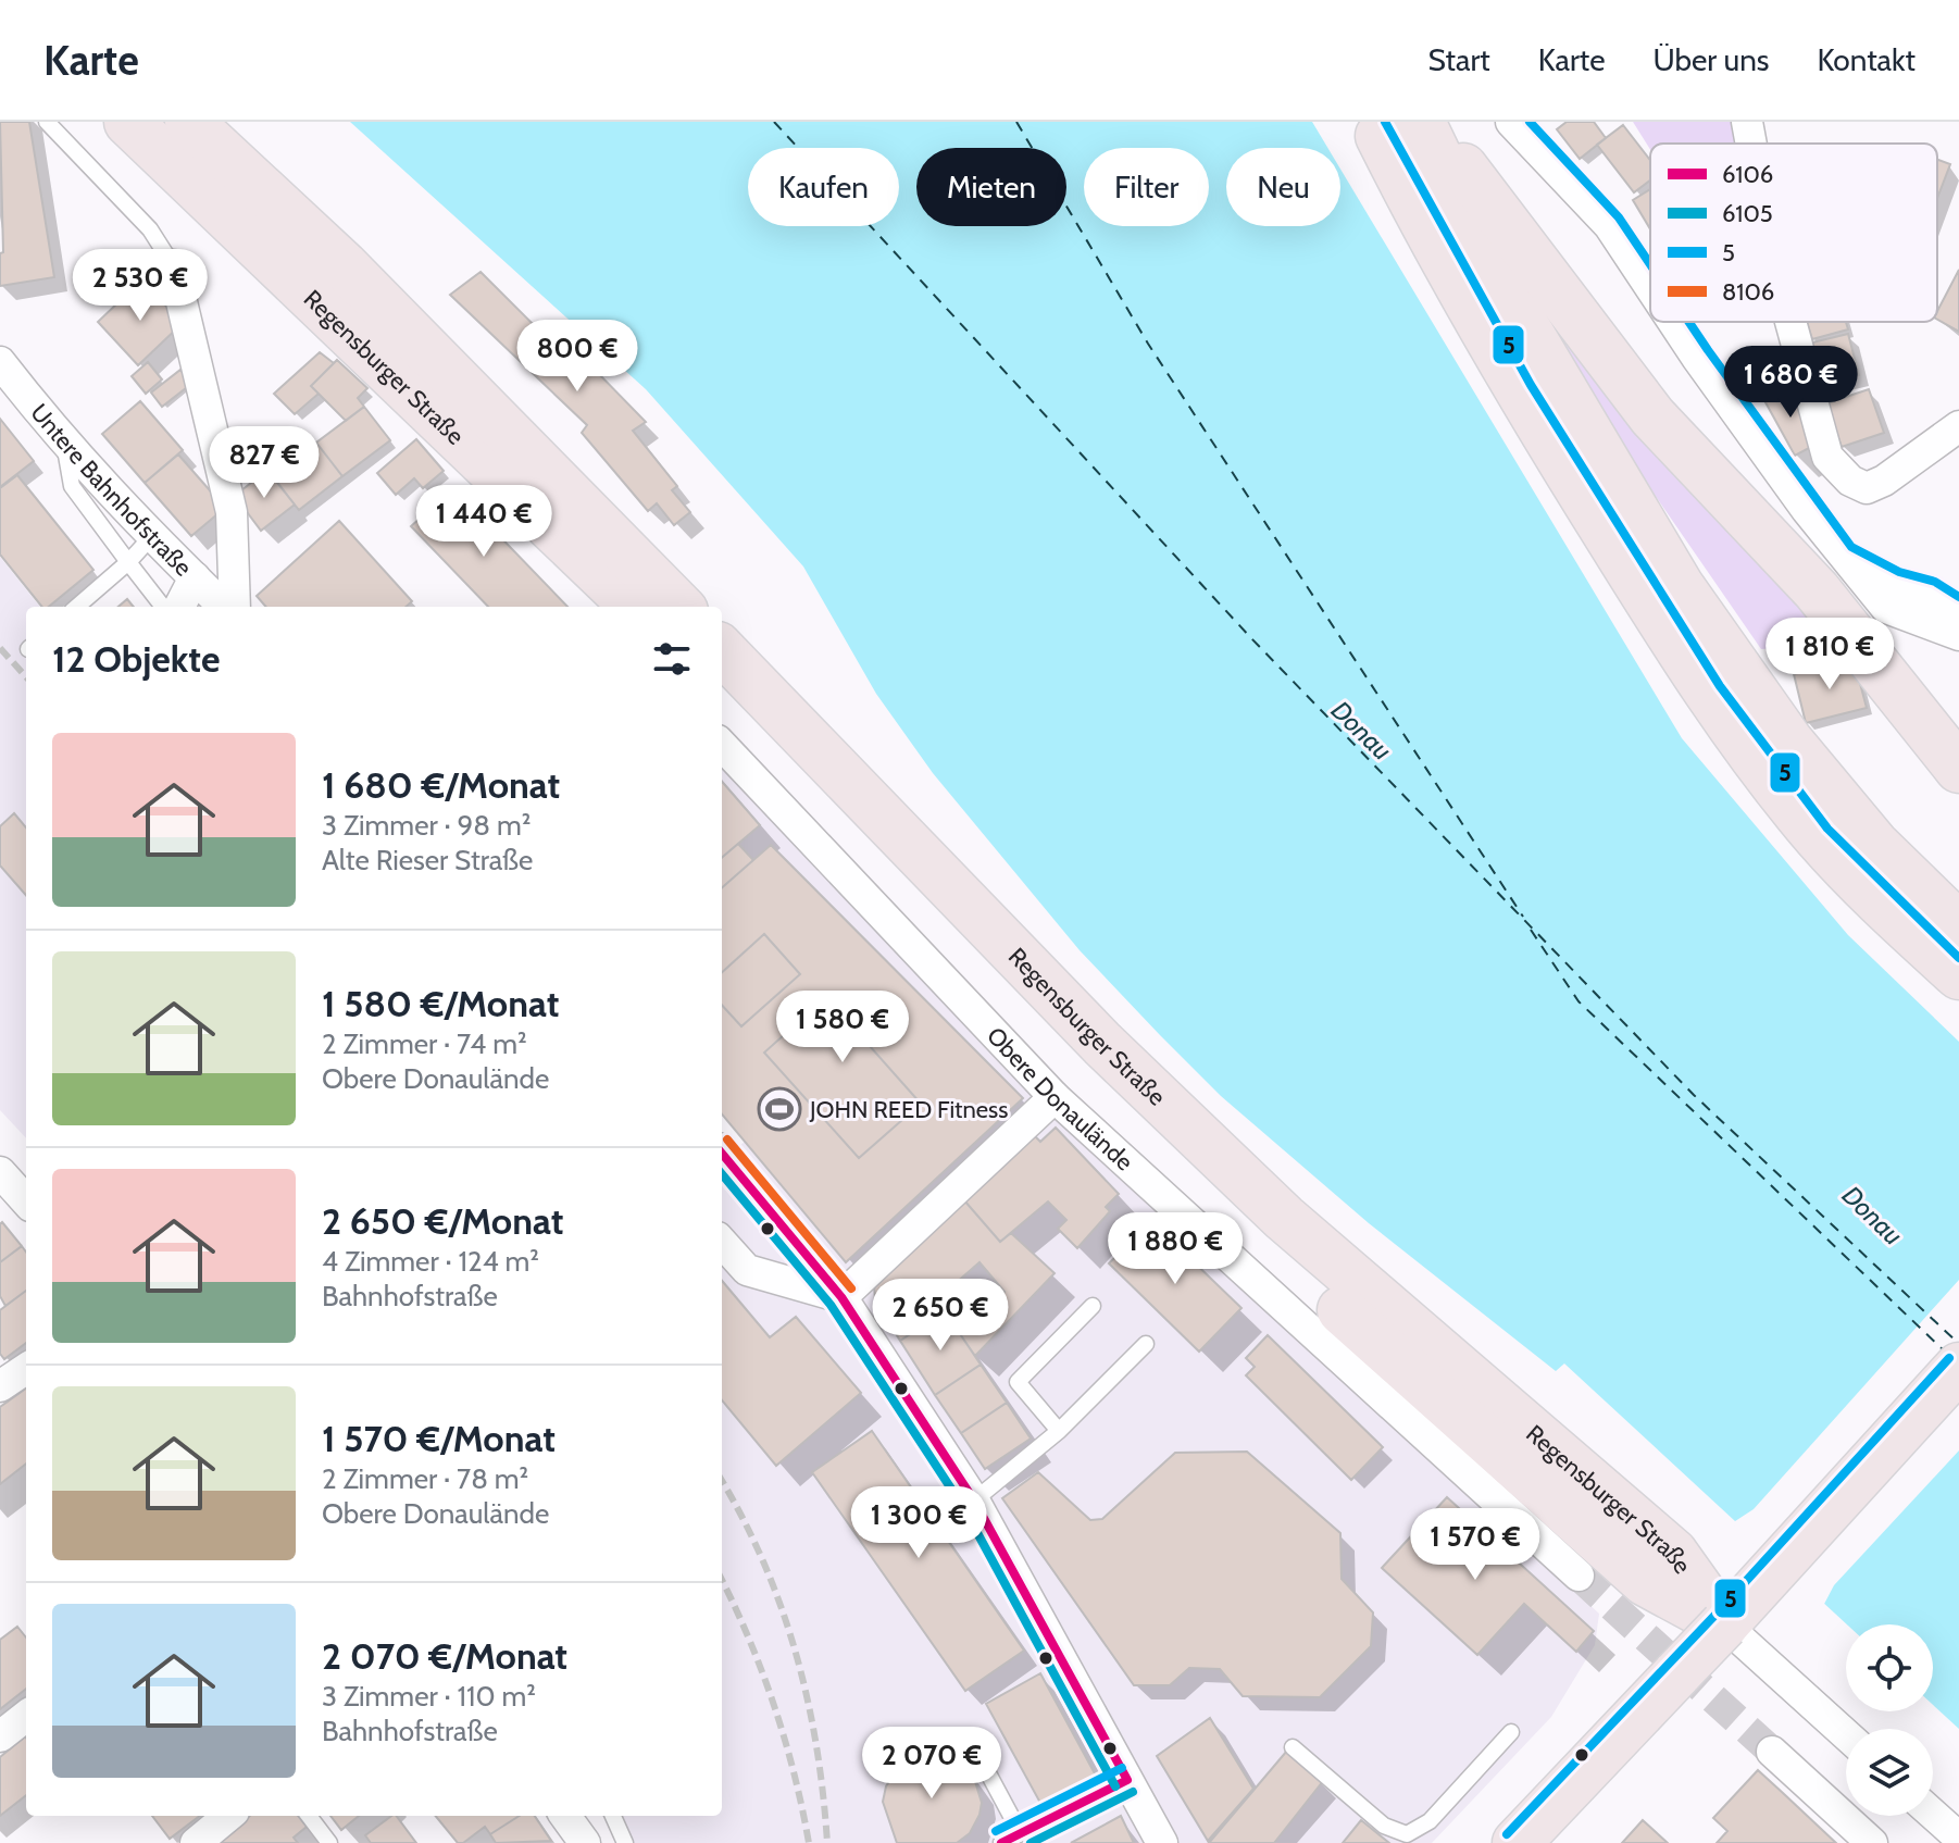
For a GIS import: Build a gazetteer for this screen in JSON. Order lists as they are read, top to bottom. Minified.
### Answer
{"streets":{"main road":["Regensburger Straße"],"street":["Untere Bahnhofstraße","Obere Donaulände"]},"water":["Donau"],"places":{"sports":["JOHN REED Fitness"]},"lines":["transit line 5","transit line 8106","transit line 6106","transit line 6105"],"legend":["6106","6105","5","8106"],"page":{"header":"Karte","nav":["Start","Karte","Über uns","Kontakt"],"chip":["Kaufen","Mieten","Filter","Neu"],"price":["2 530 €","800 €","1 680 €","827 €","1 440 €","1 810 €","1 580 €","1 880 €","2 650 €","1 300 €","1 570 €","2 070 €"],"heading":"12 Objekte","list":[{"name":"1 680 €/Monat","note":"3 Zimmer · 98 m² · Alte Rieser Straße"},{"name":"1 580 €/Monat","note":"2 Zimmer · 74 m² · Obere Donaulände"},{"name":"2 650 €/Monat","note":"4 Zimmer · 124 m² · Bahnhofstraße"},{"name":"1 570 €/Monat","note":"2 Zimmer · 78 m² · Obere Donaulände"},{"name":"2 070 €/Monat","note":"3 Zimmer · 110 m² · Bahnhofstraße"}]}}
